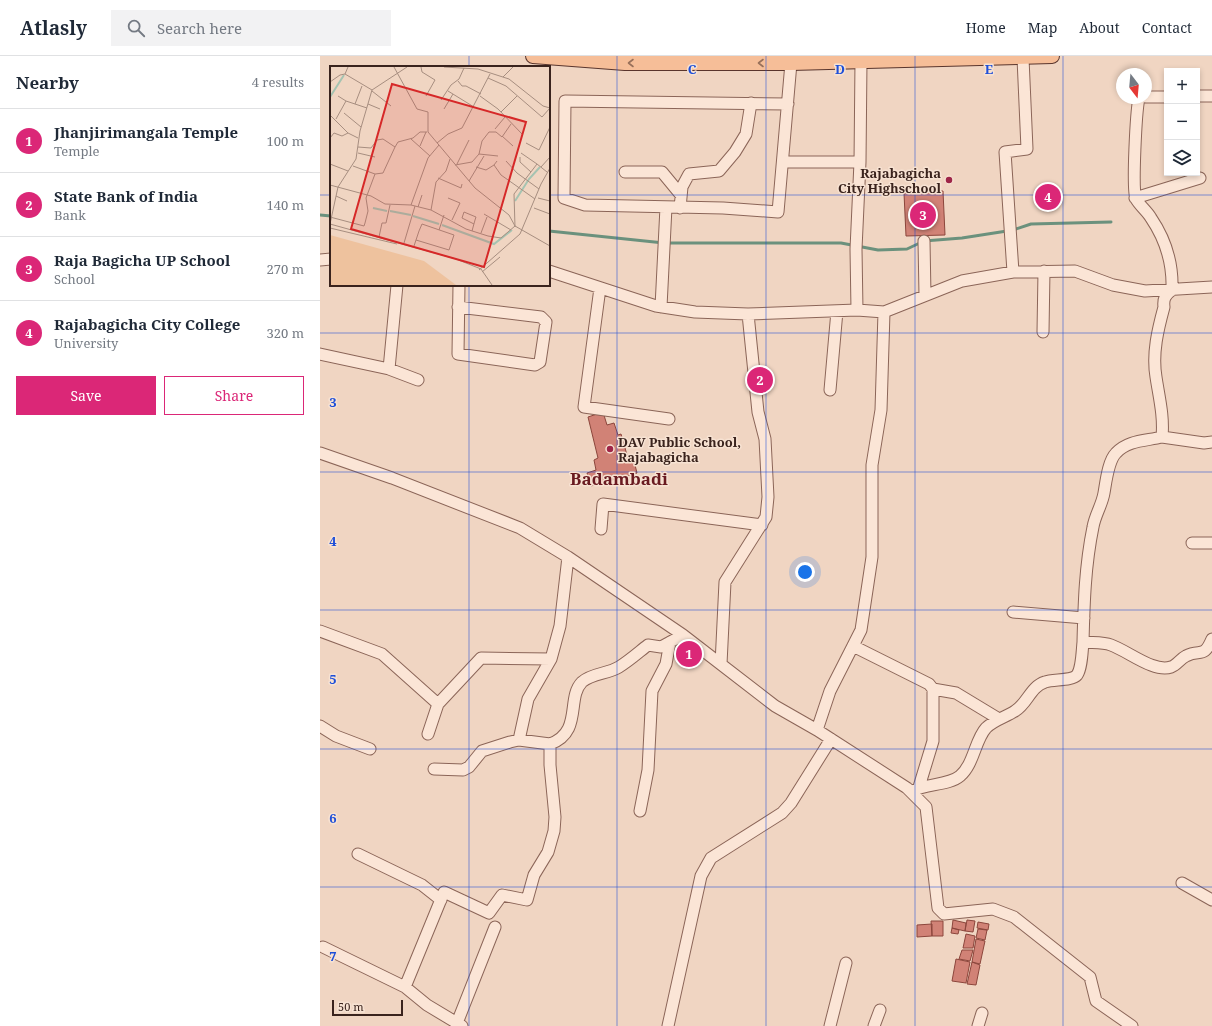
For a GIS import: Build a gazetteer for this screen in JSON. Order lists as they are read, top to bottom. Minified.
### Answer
{"districts":["Badambadi"],"places":["Rajabagicha City Highschool","DAV Public School, Rajabagicha"],"scale_bar":"50 m","north":"bottom","page":{"header":"Atlasly","search":"Search here","nav":["Home","Map","About","Contact"],"heading":["Nearby","4 results"],"map_buttons":["+","−"],"list":[{"mark":"1","name":"Jhanjirimangala Temple","note":"Temple","value":"100 m"},{"mark":"2","name":"State Bank of India","note":"Bank","value":"140 m"},{"mark":"3","name":"Raja Bagicha UP School","note":"School","value":"270 m"},{"mark":"4","name":"Rajabagicha City College","note":"University","value":"320 m"}],"pins":["4","3","2","1"],"buttons":["Save","Share"],"scale":"50 m"},"grid":{"columns":["C","D","E"],"rows":["3","4","5","6","7"]}}
